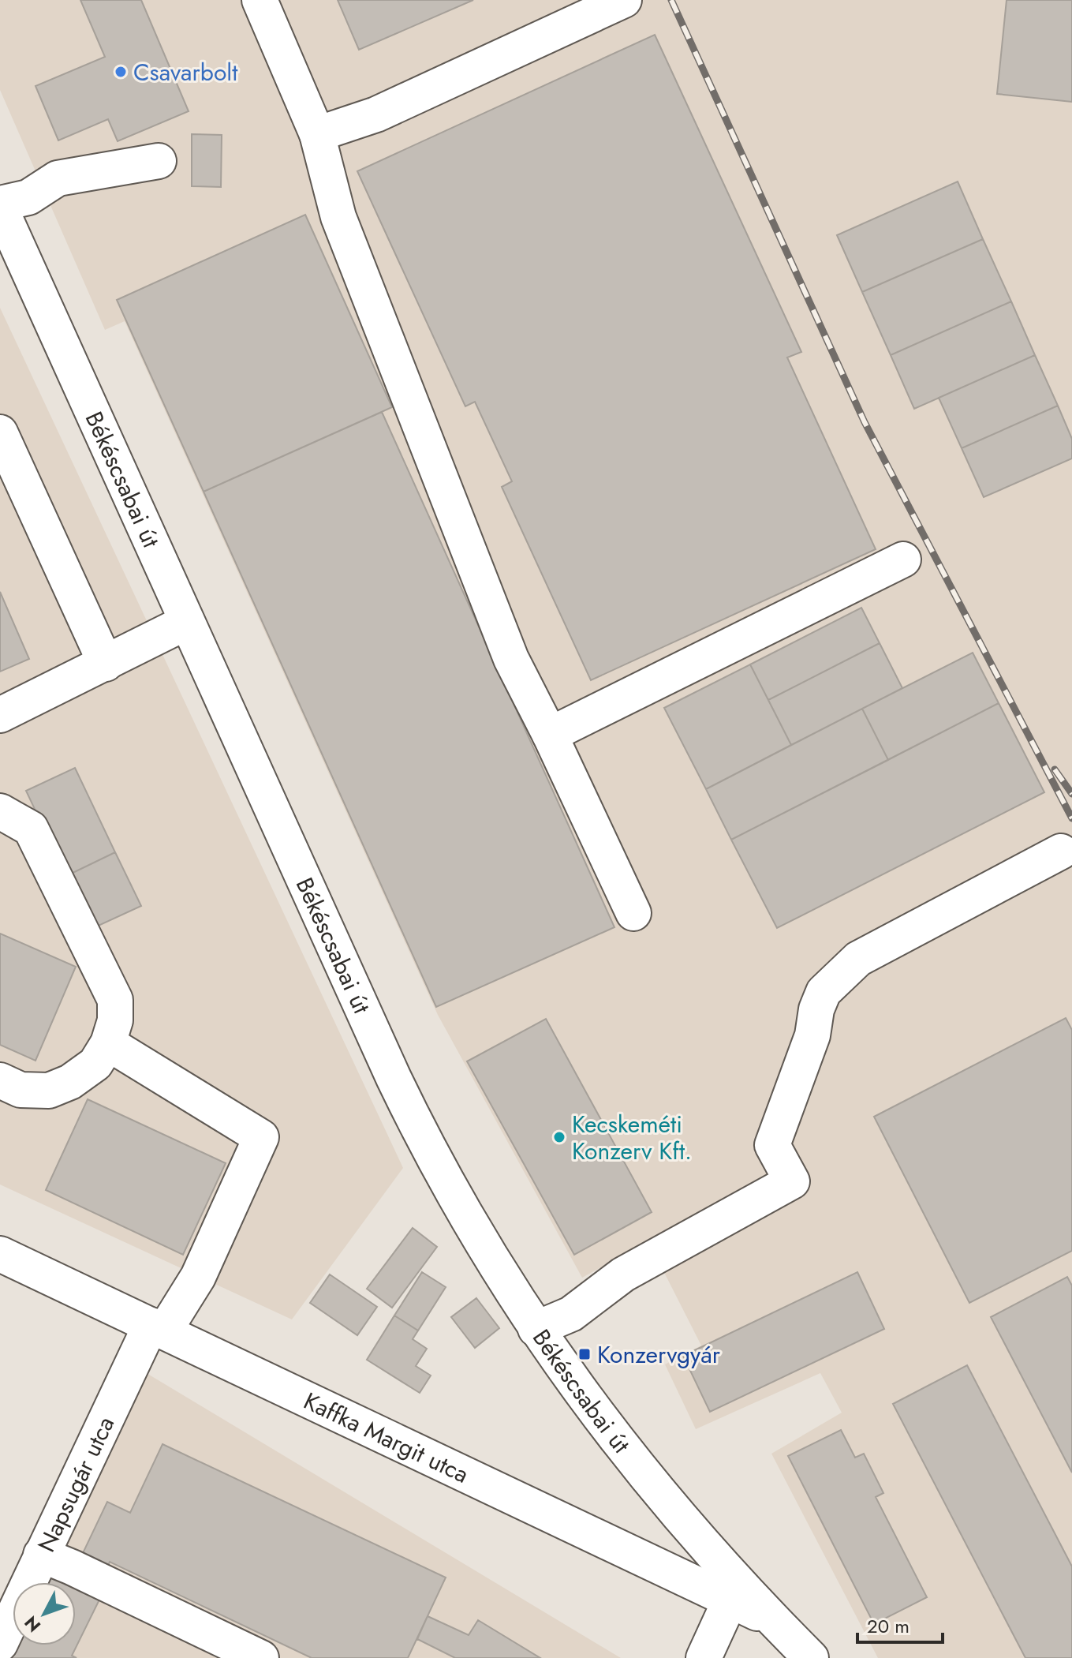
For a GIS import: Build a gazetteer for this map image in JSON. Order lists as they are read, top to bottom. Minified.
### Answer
{"streets":{"street":["Békéscsabai út","Kaffka Margit utca","Napsugár utca"]},"crossings":[["Békéscsabai út","Kaffka Margit utca"],["Kaffka Margit utca","Napsugár utca"]],"places":{"other":["Csavarbolt","Kecskeméti Konzerv Kft."],"transit":["Konzervgyár"]},"scale_bar":"20 m","north":"bottom left"}
